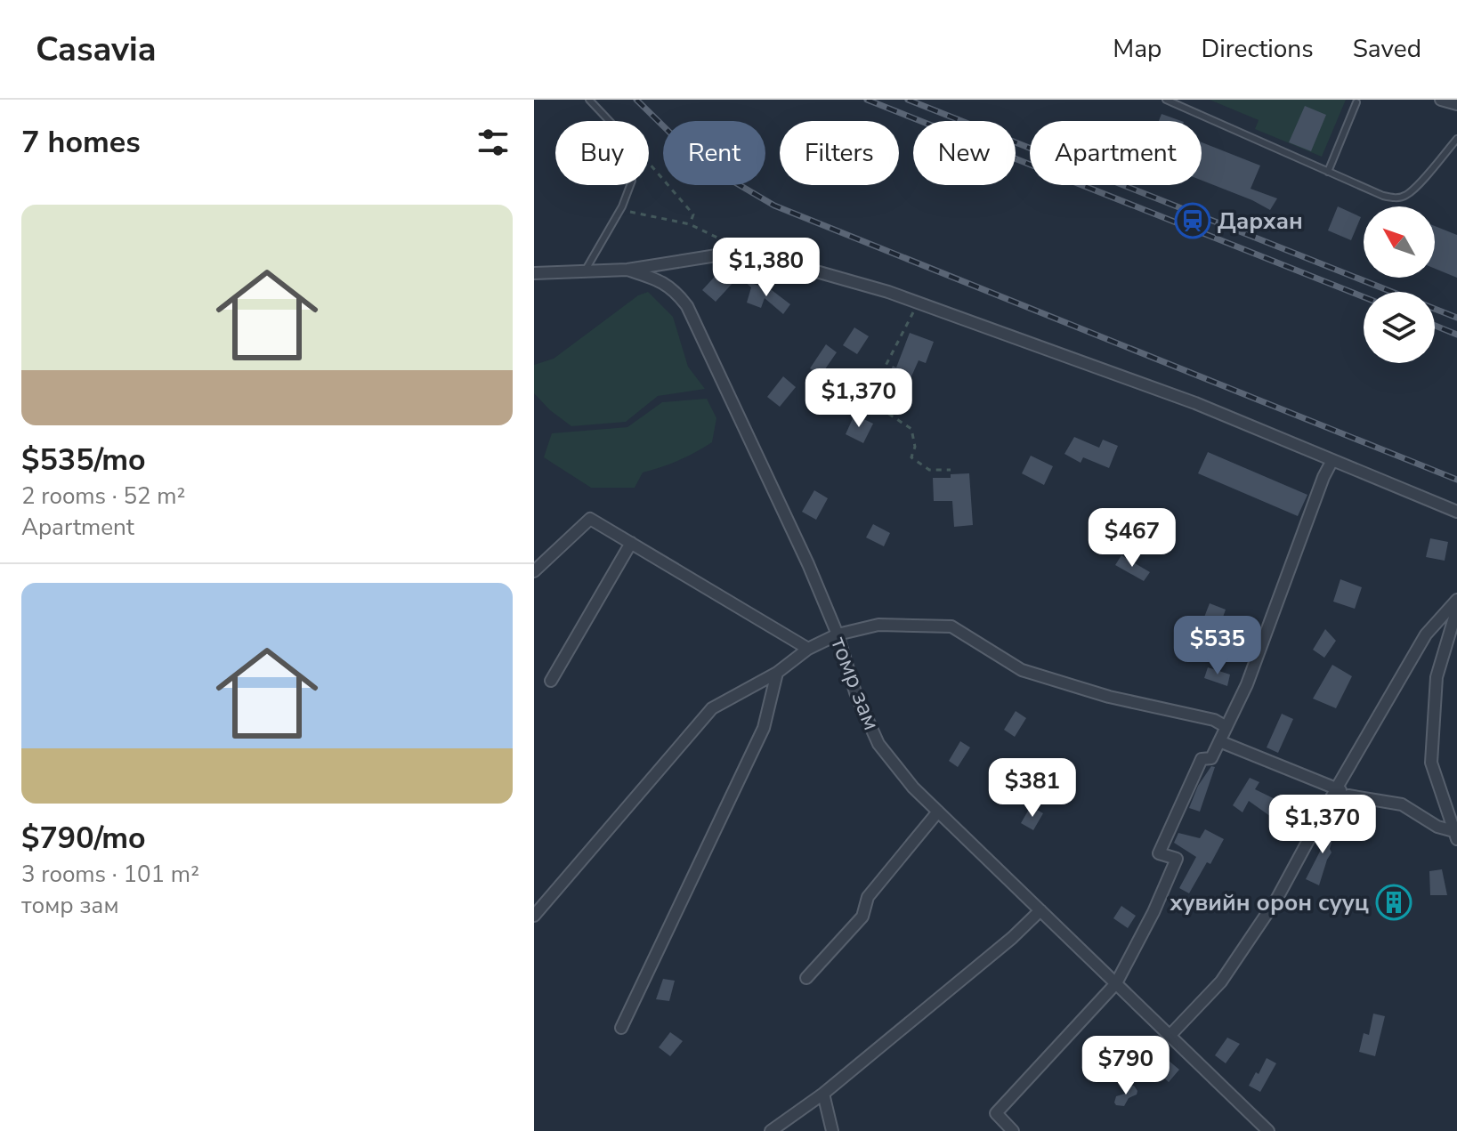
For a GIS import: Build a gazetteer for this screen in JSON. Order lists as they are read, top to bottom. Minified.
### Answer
{"streets":{"street":["томр зам"]},"places":{"station":["Дархан"],"building":["хувийн орон сууц"]},"north":"top left","page":{"header":"Casavia","nav":["Map","Directions","Saved"],"heading":"7 homes","chip":["Buy","Rent","Filters","New","Apartment"],"list":[{"name":"$535/mo","note":"2 rooms · 52 m² · Apartment"},{"name":"$790/mo","note":"3 rooms · 101 m² · томр зам"}],"price":["$1,380","$1,370","$467","$535","$381","$1,370","$790"]}}
